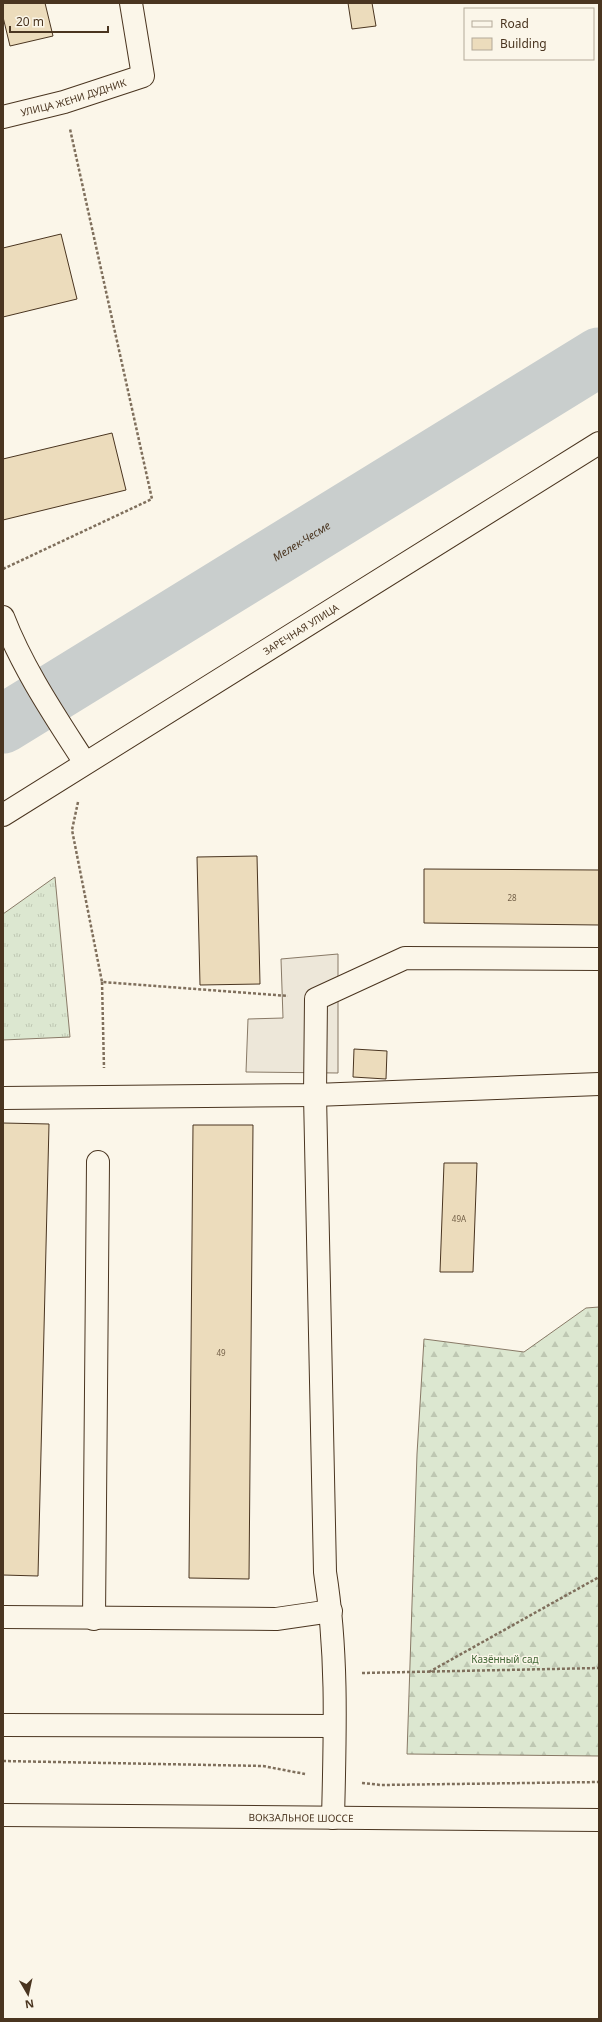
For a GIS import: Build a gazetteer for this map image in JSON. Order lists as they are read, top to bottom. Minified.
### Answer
{"streets":{"street":["УЛИЦА ЖЕНИ ДУДНИК","ЗАРЕЧНАЯ УЛИЦА","ВОКЗАЛЬНОЕ ШОССЕ"]},"water":["Мелек-Чесме"],"parks":["Казённый сад"],"house_numbers":["28","49А","49"],"legend":["Road","Building"],"scale_bar":"20 m","north":"bottom"}
